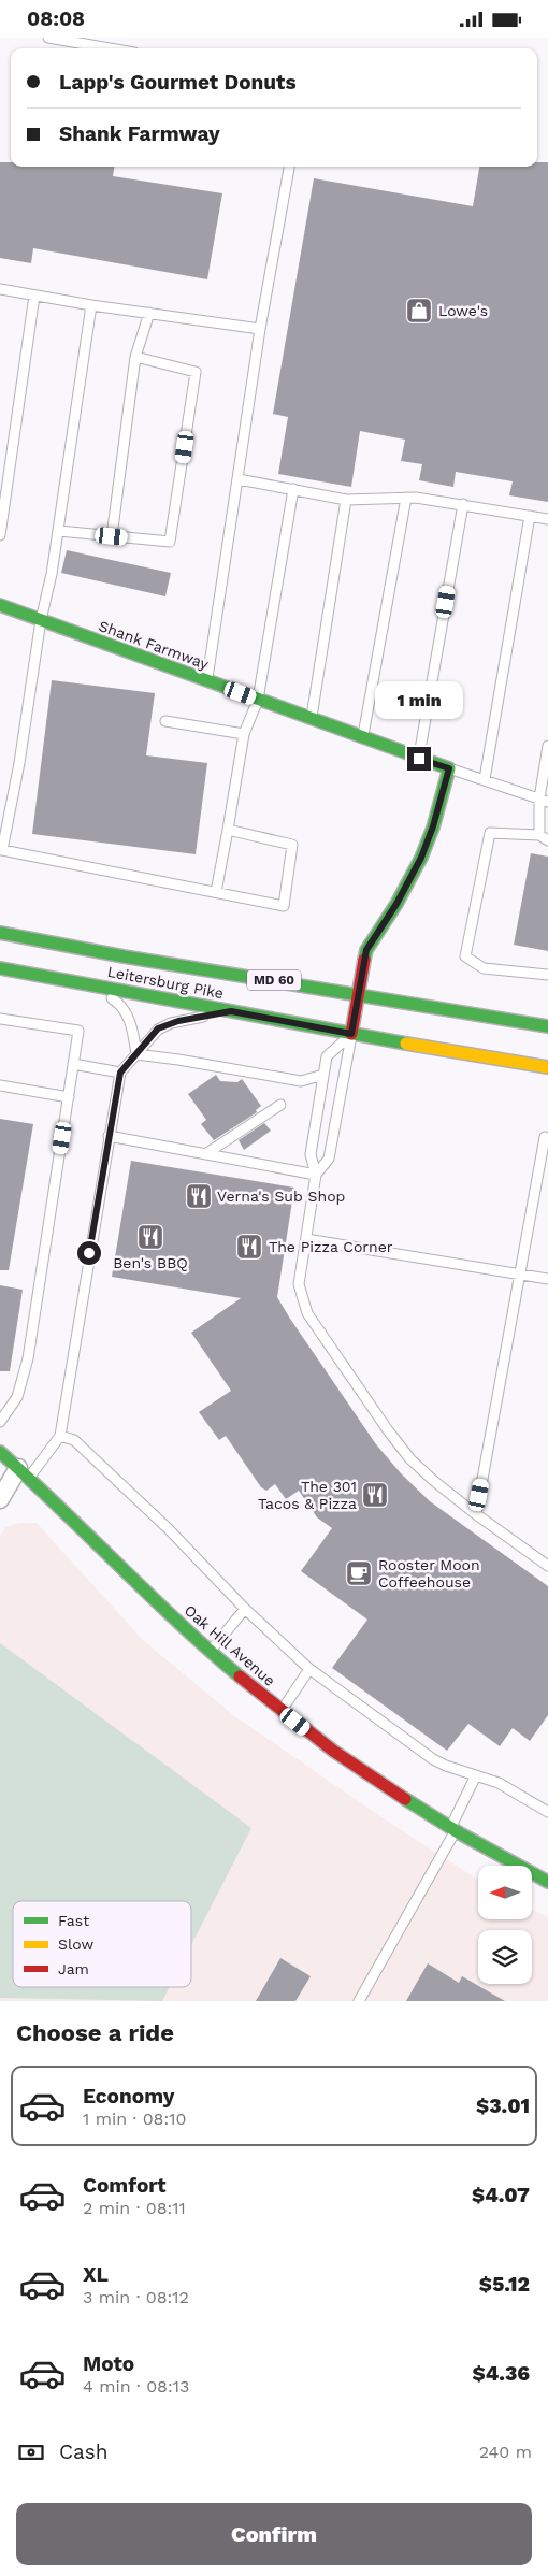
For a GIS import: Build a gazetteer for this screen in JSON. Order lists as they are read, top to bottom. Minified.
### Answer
{"streets":{"street":["Shank Farmway","MD 60","Leitersburg Pike","Oak Hill Avenue"]},"places":{"shop":["Lowe's"],"restaurant":["Verna's Sub Shop","Ben's BBQ","The Pizza Corner","The 301 Tacos & Pizza"],"cafe":["Rooster Moon Coffeehouse"]},"legend":["Fast","Slow","Jam"],"north":"left","page":{"status":"08:08","banner":["Lapp's Gourmet Donuts","Shank Farmway"],"bubble":"1 min","heading":"Choose a ride","list":[{"name":"Economy","note":"1 min · 08:10","value":"$3.01"},{"name":"Comfort","note":"2 min · 08:11","value":"$4.07"},{"name":"XL","note":"3 min · 08:12","value":"$5.12"},{"name":"Moto","note":"4 min · 08:13","value":"$4.36"}],"pay":["Cash","240 m"],"buttons":"Confirm"}}
